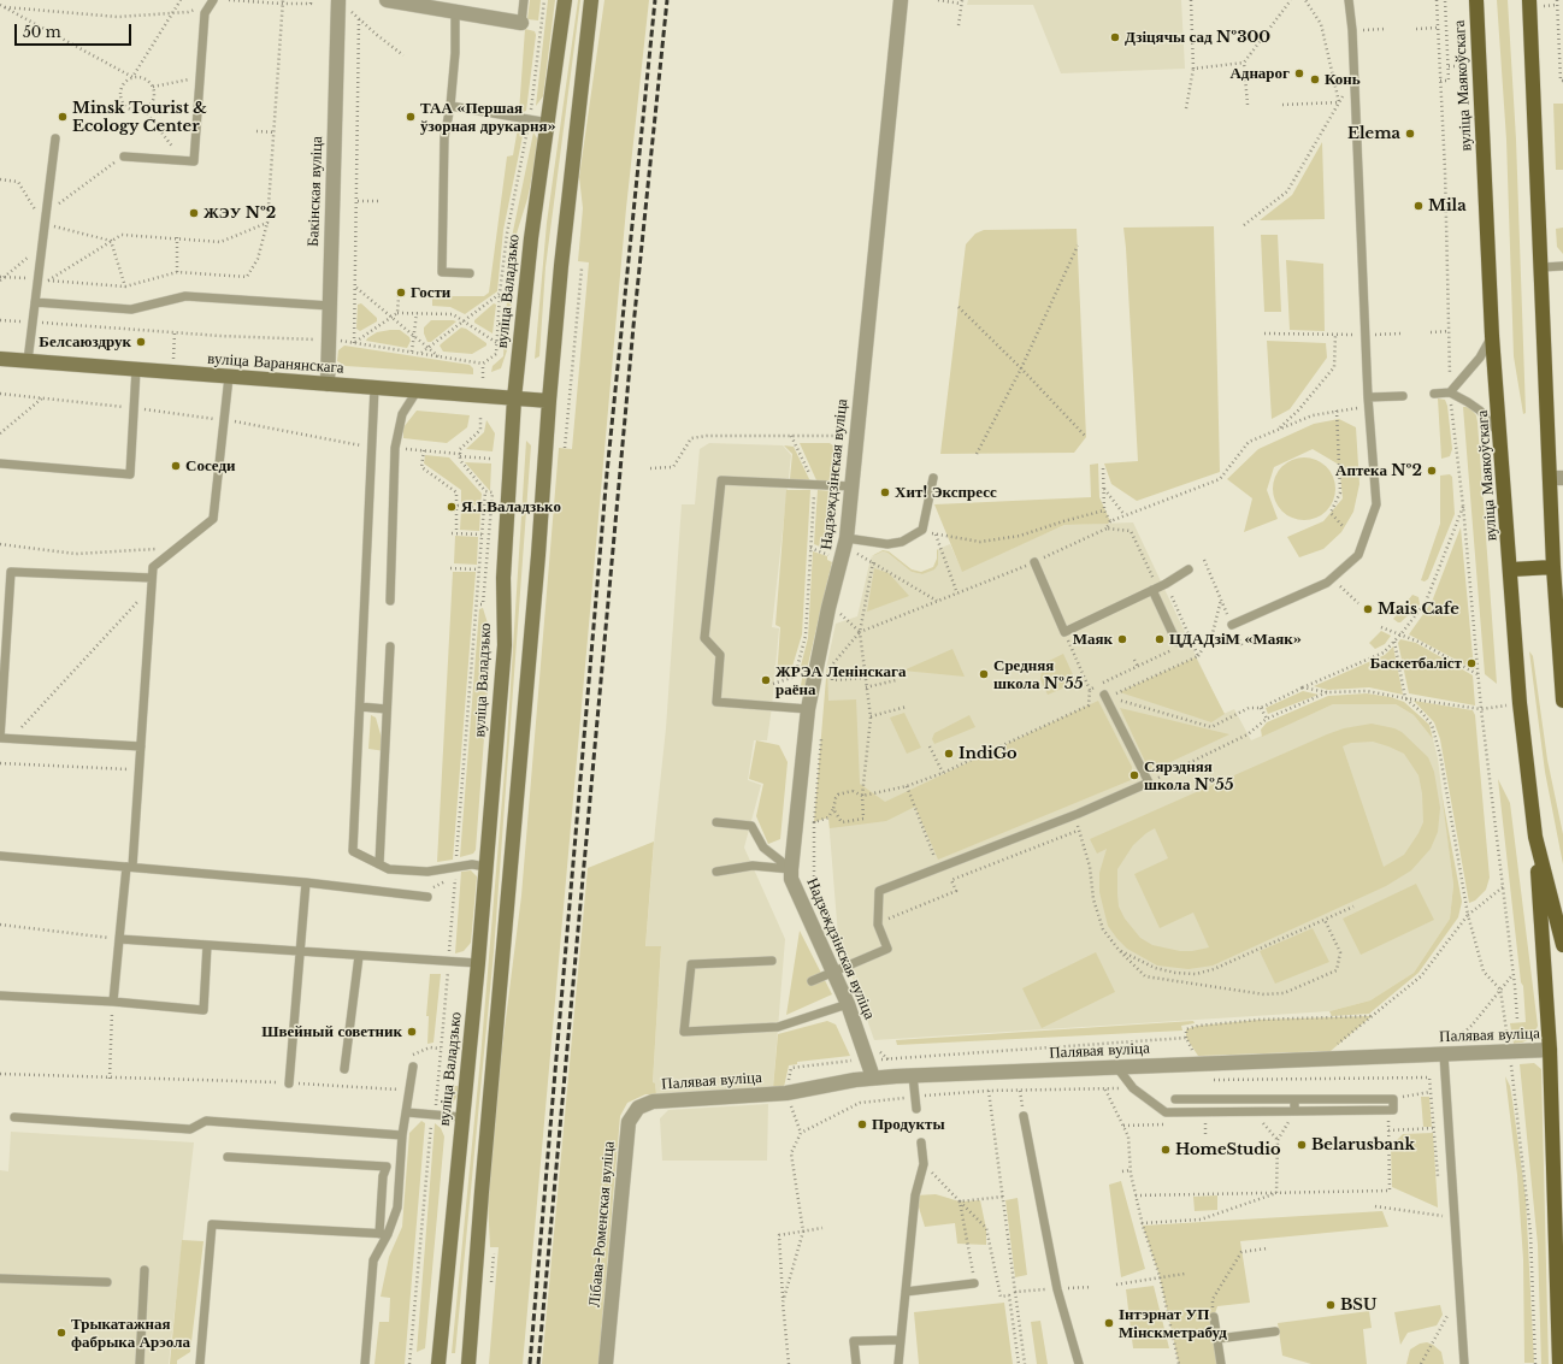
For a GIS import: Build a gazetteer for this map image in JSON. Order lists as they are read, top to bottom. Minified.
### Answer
{"streets":{"main road":["вуліца Маякоўскага","вуліца Валадзько","вуліца Варанянскага"],"street":["Бакінская вуліца","Надзеждзінская вуліца","Палявая вуліца","Лібава-Роменская вуліца"]},"crossings":[["Бакінская вуліца","вуліца Варанянскага"],["вуліца Валадзько","вуліца Варанянскага"],["Надзеждзінская вуліца","Палявая вуліца"],["Палявая вуліца","Лібава-Роменская вуліца"]],"places":["Дзіцячы сад №300","Аднарог","Конь","Minsk Tourist & Ecology Center","ТАА «Першая ўзорная друкарня»","Elema","Mila","ЖЭУ №2","Гости","Белсаюздрук","Соседи","Аптека №2","Хит! Экспресс","Я.І.Валадзько","Mais Cafe","Маяк","ЦДАДзіМ «Маяк»","Баскетбаліст","Средняя школа №55","ЖРЭА Ленінскага раёна","IndiGo","Сярэдняя школа №55","Швейный советник","Продукты","Belarusbank","HomeStudio","BSU","Інтэрнат УП Мінскметрабуд","Трыкатажная фабрыка Арэола"],"scale_bar":"50 m"}
